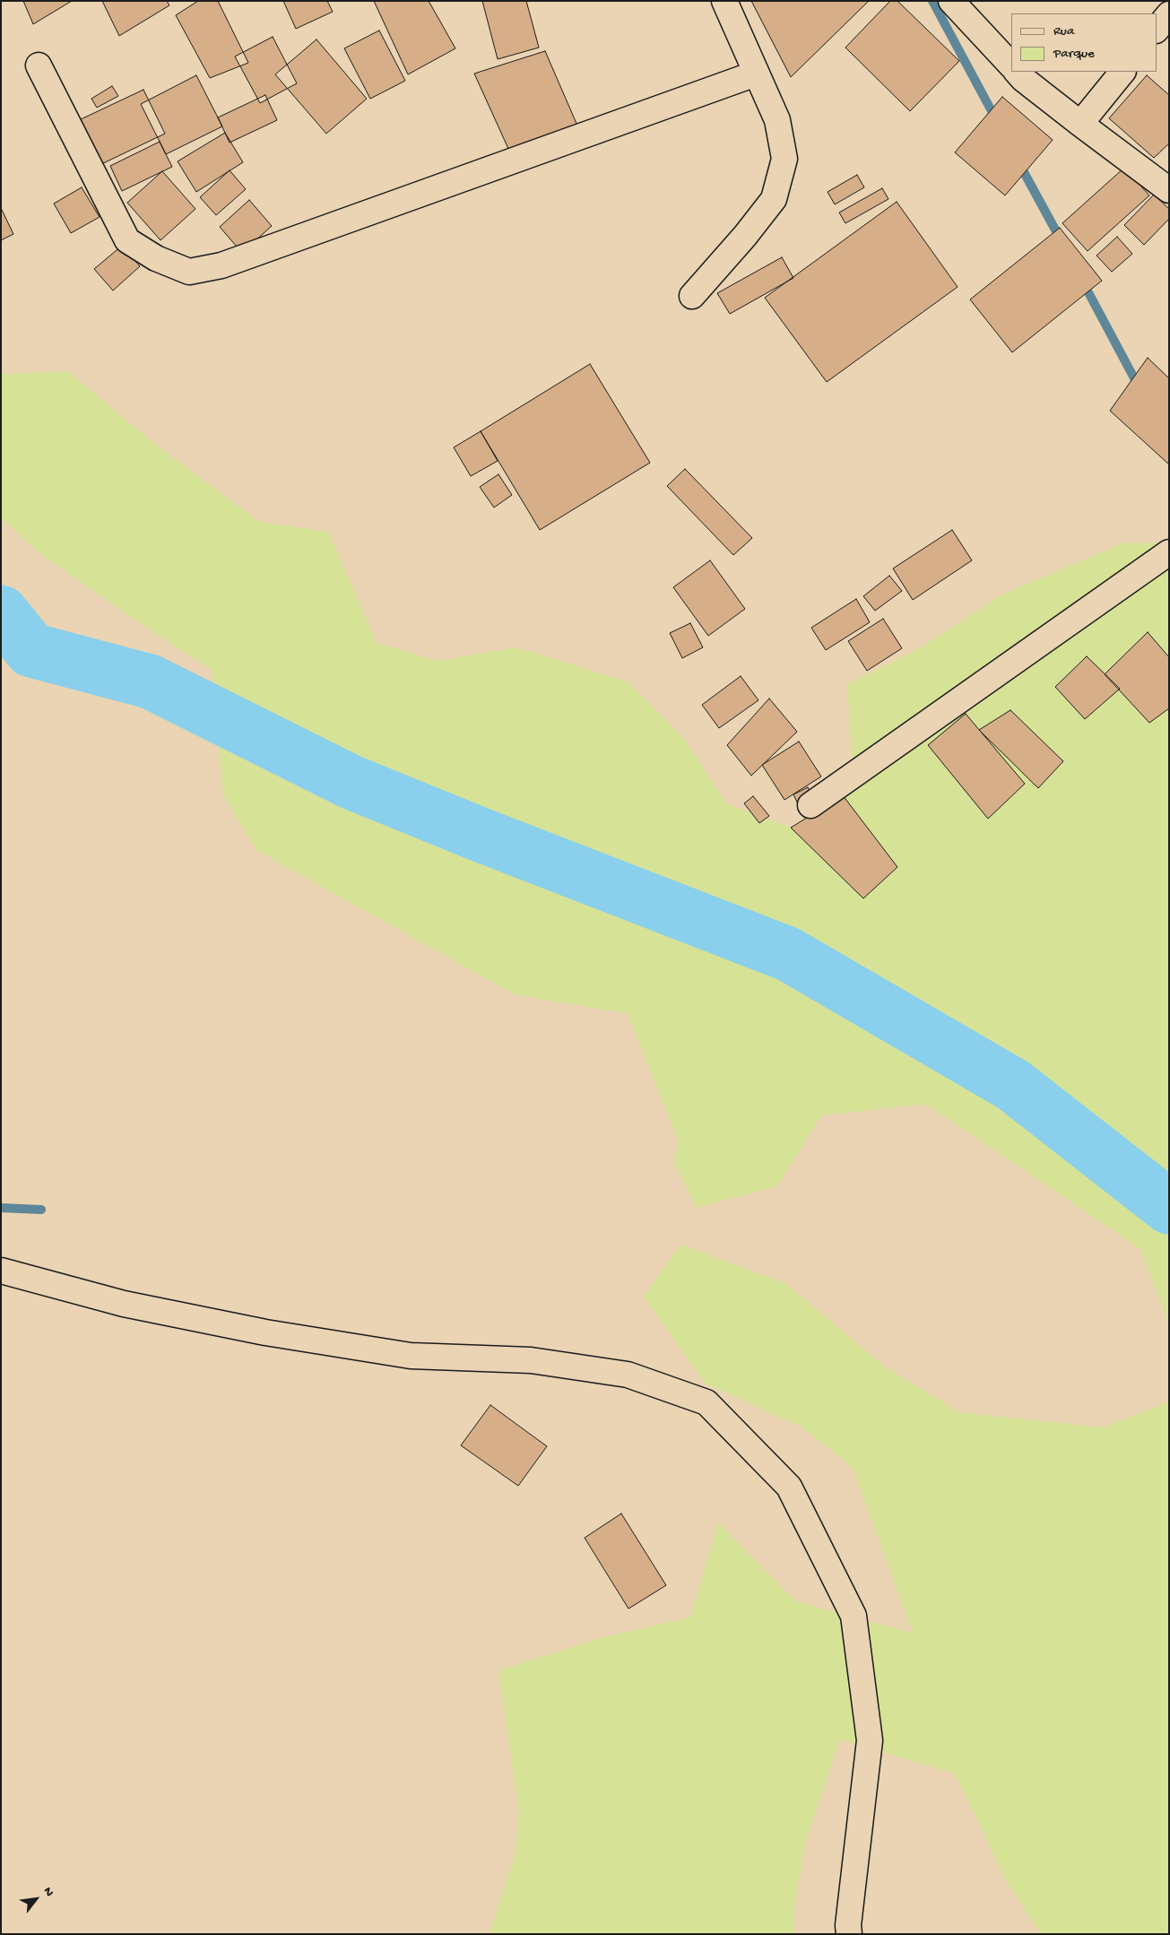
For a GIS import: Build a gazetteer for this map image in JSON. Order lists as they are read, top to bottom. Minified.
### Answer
{"legend":["Rua","Parque"],"north":"top right"}
